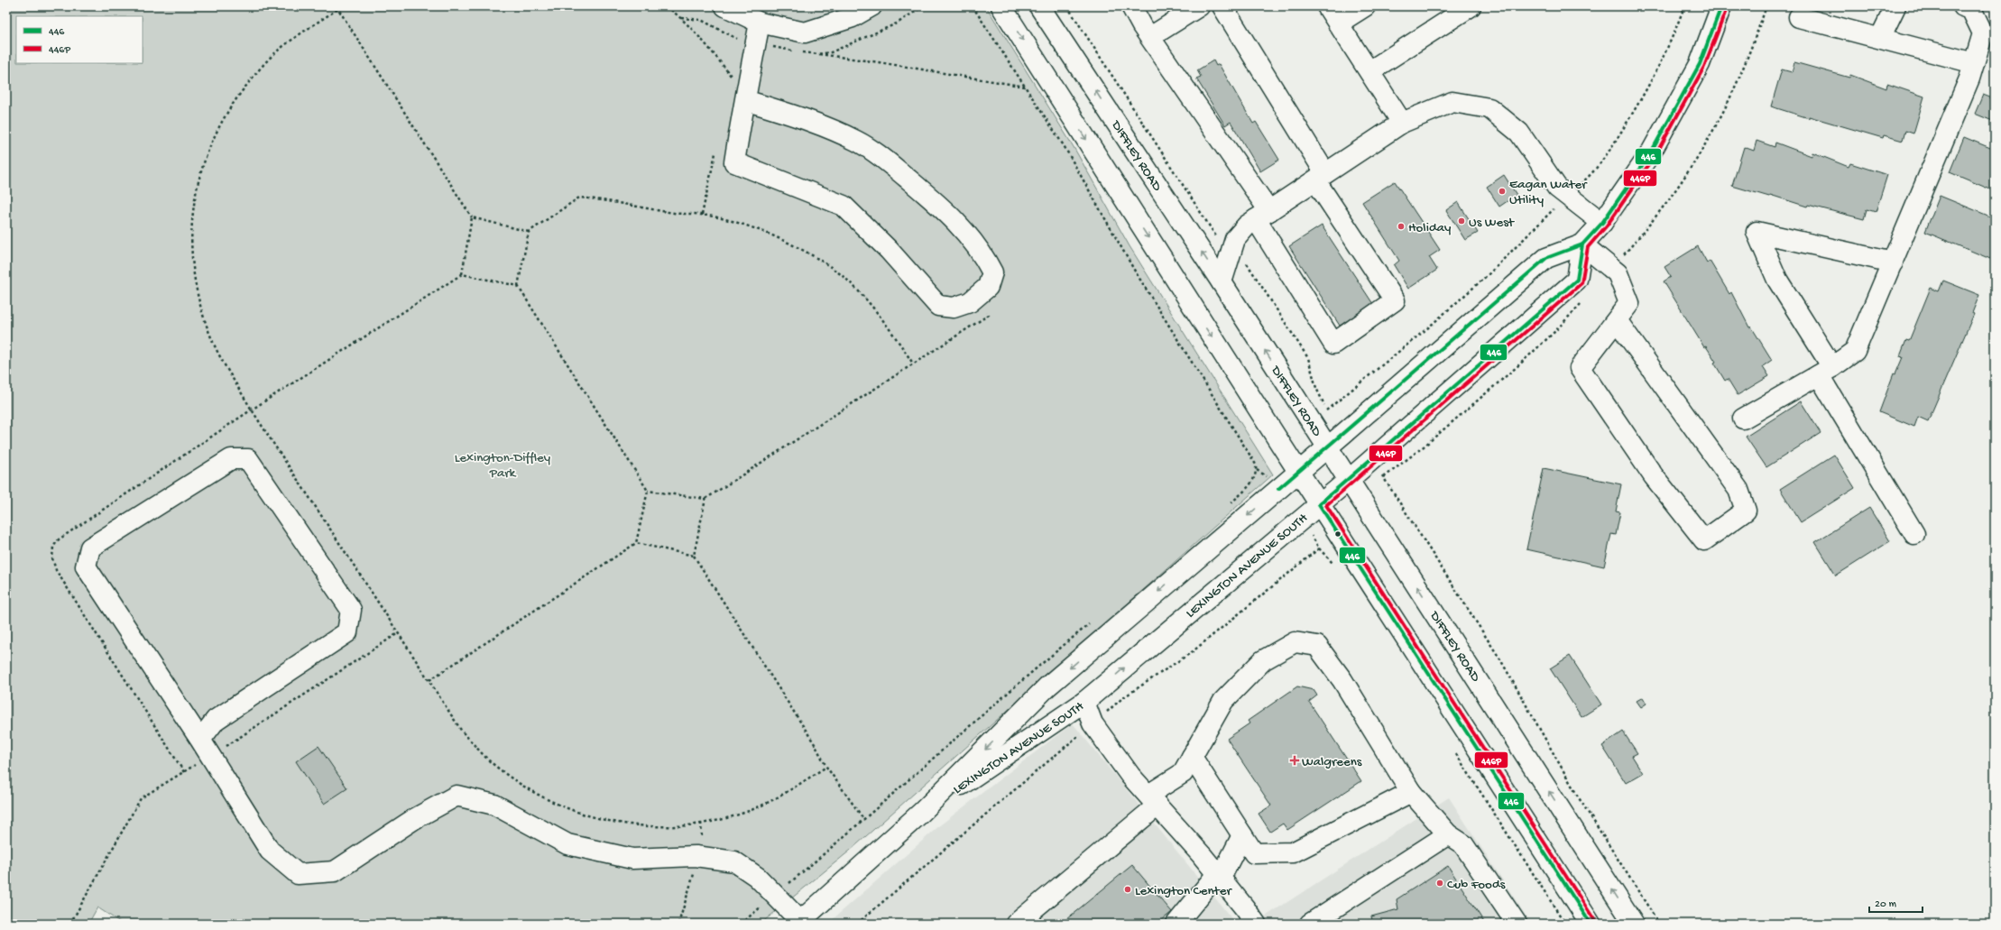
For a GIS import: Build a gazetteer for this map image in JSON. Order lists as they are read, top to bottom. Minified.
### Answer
{"streets":{"street":["DIFFLEY ROAD","LEXINGTON AVENUE SOUTH"]},"crossings":[["DIFFLEY ROAD","LEXINGTON AVENUE SOUTH"]],"parks":["Lexington-Diffley Park"],"places":{"other":["Eagan Water Utility","Us West","Holiday","Cub Foods","Lexington Center"],"health":["Walgreens"]},"lines":["transit line 446","transit line 446P"],"legend":["446","446P"],"scale_bar":"20 m"}
